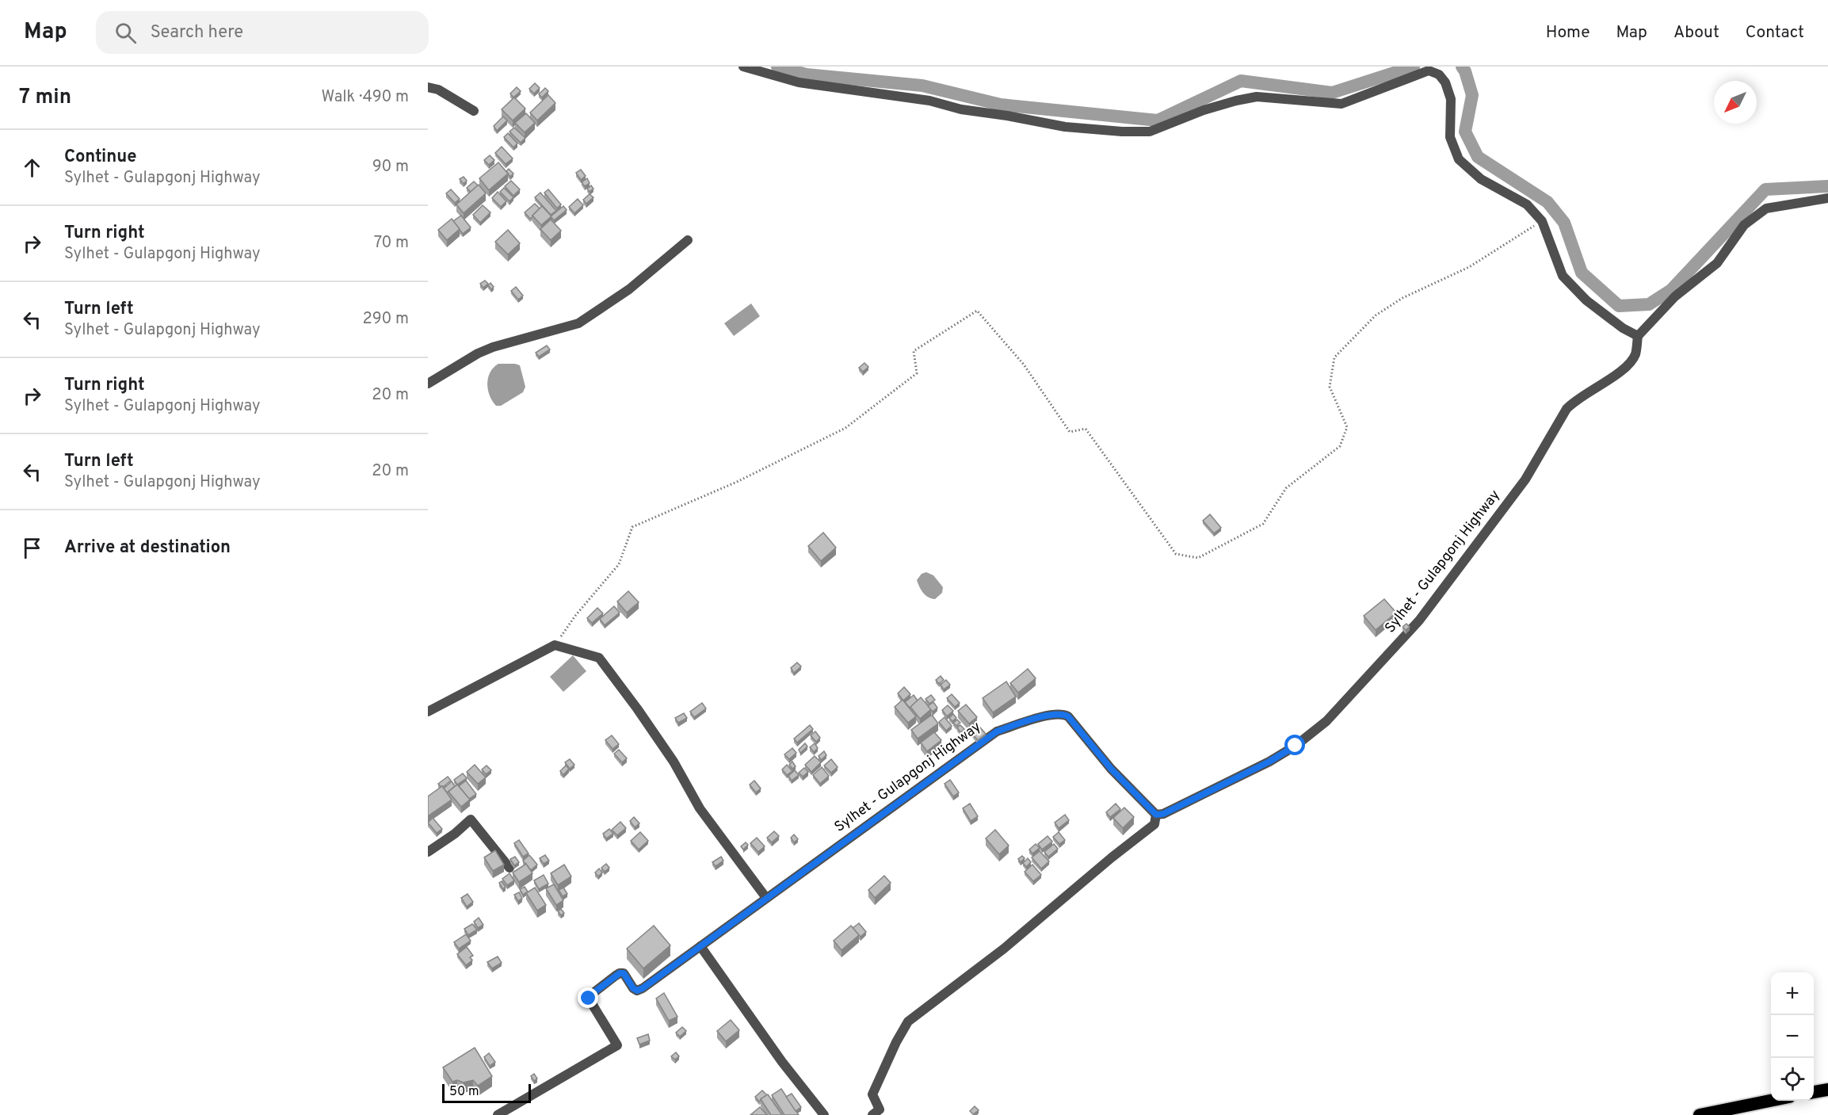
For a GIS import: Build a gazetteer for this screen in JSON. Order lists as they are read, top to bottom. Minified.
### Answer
{"streets":{"street":["Sylhet - Gulapgonj Highway"]},"scale_bar":"50 m","north":"bottom left","page":{"header":"Map","search":"Search here","nav":["Home","Map","About","Contact"],"heading":["7 min","Walk · 490 m"],"list":[["Continue","Sylhet - Gulapgonj Highway","90 m"],["Turn right","Sylhet - Gulapgonj Highway","70 m"],["Turn left","Sylhet - Gulapgonj Highway","290 m"],["Turn right","Sylhet - Gulapgonj Highway","20 m"],["Turn left","Sylhet - Gulapgonj Highway","20 m"],"Arrive at destination"],"map_buttons":["+","−"],"scale":"50 m"}}
